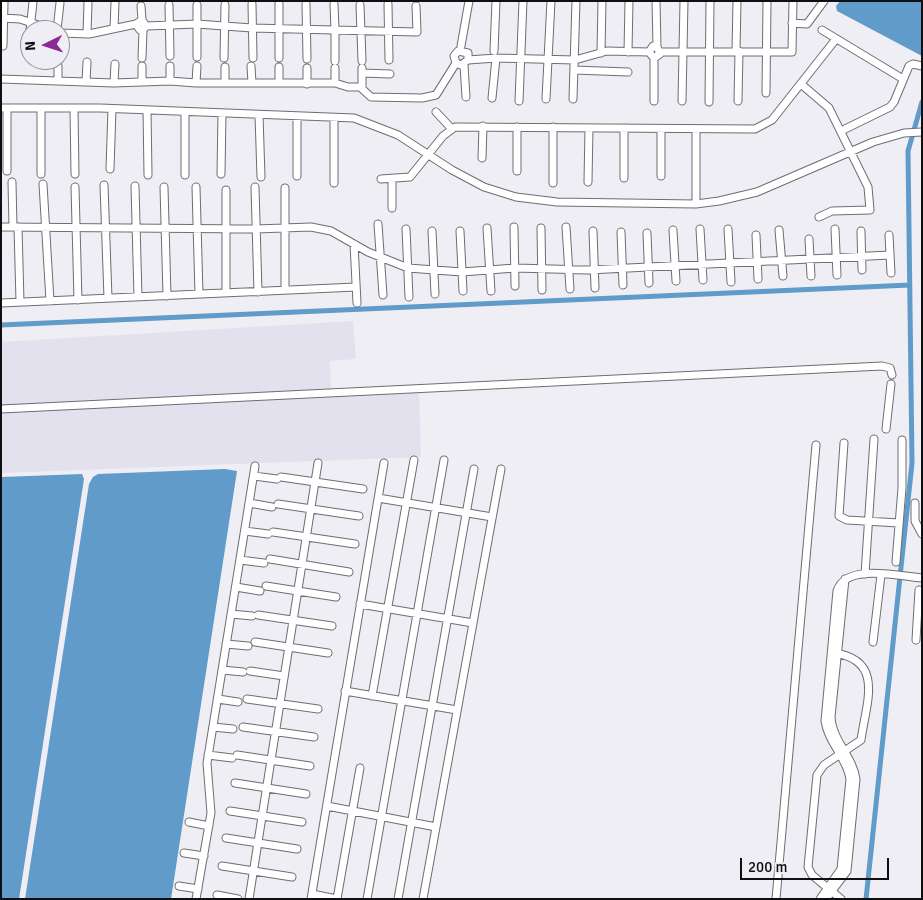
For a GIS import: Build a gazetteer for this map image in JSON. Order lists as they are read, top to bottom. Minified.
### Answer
{"scale_bar":"200 m","north":"left"}
